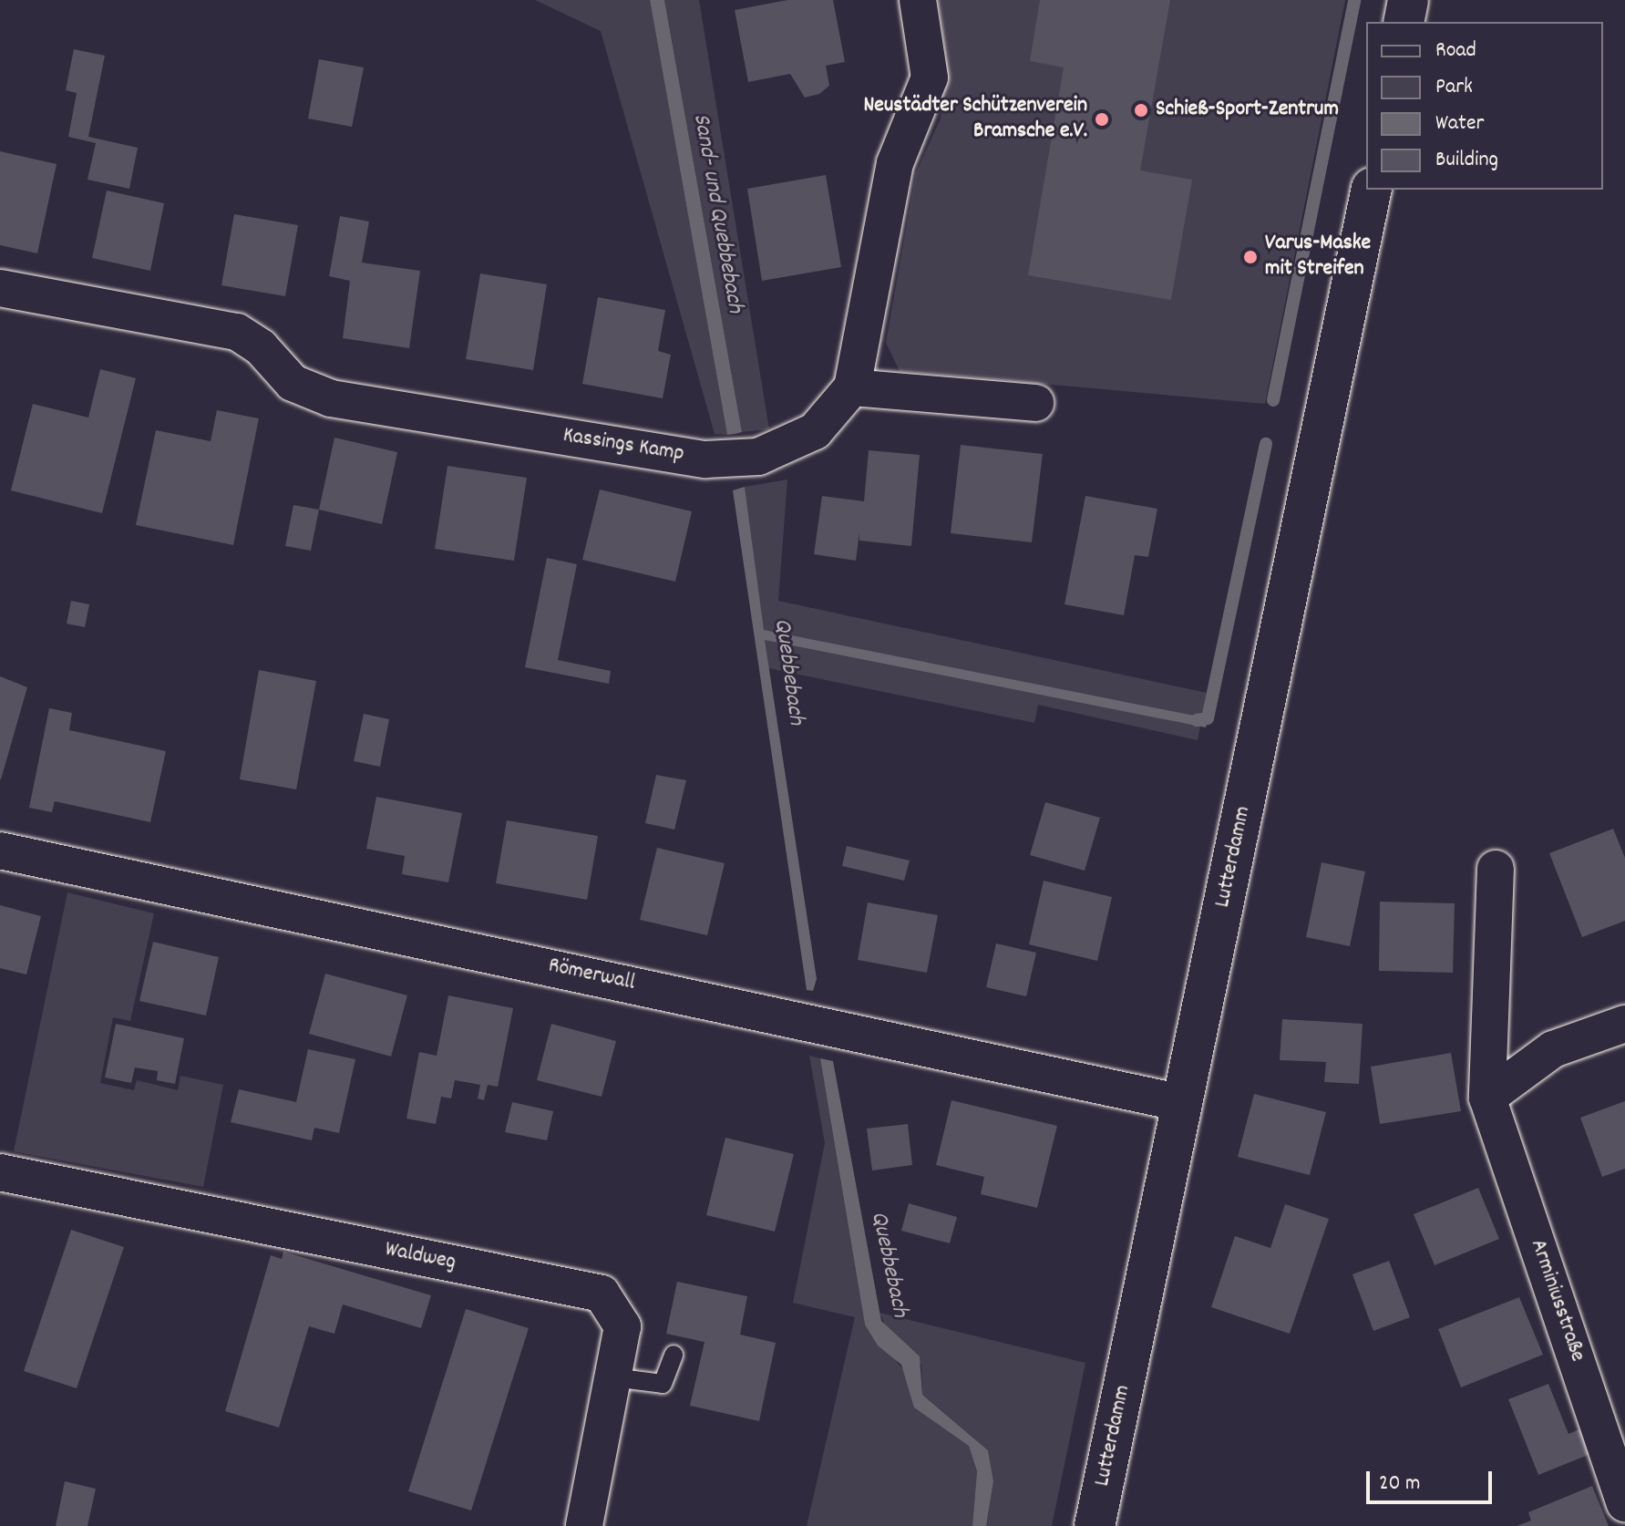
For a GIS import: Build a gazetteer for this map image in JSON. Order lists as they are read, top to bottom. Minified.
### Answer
{"streets":{"street":["Kassings Kamp","Lutterdamm","Römerwall","Waldweg","Arminiusstraße"]},"crossings":[["Lutterdamm","Römerwall"]],"water":["Sand- und Quebbebach","Quebbebach"],"places":["Schieß-Sport-Zentrum","Neustädter Schützenverein Bramsche e.V.","Varus-Maske mit Streifen"],"legend":["Road","Park","Water","Building"],"scale_bar":"20 m"}
